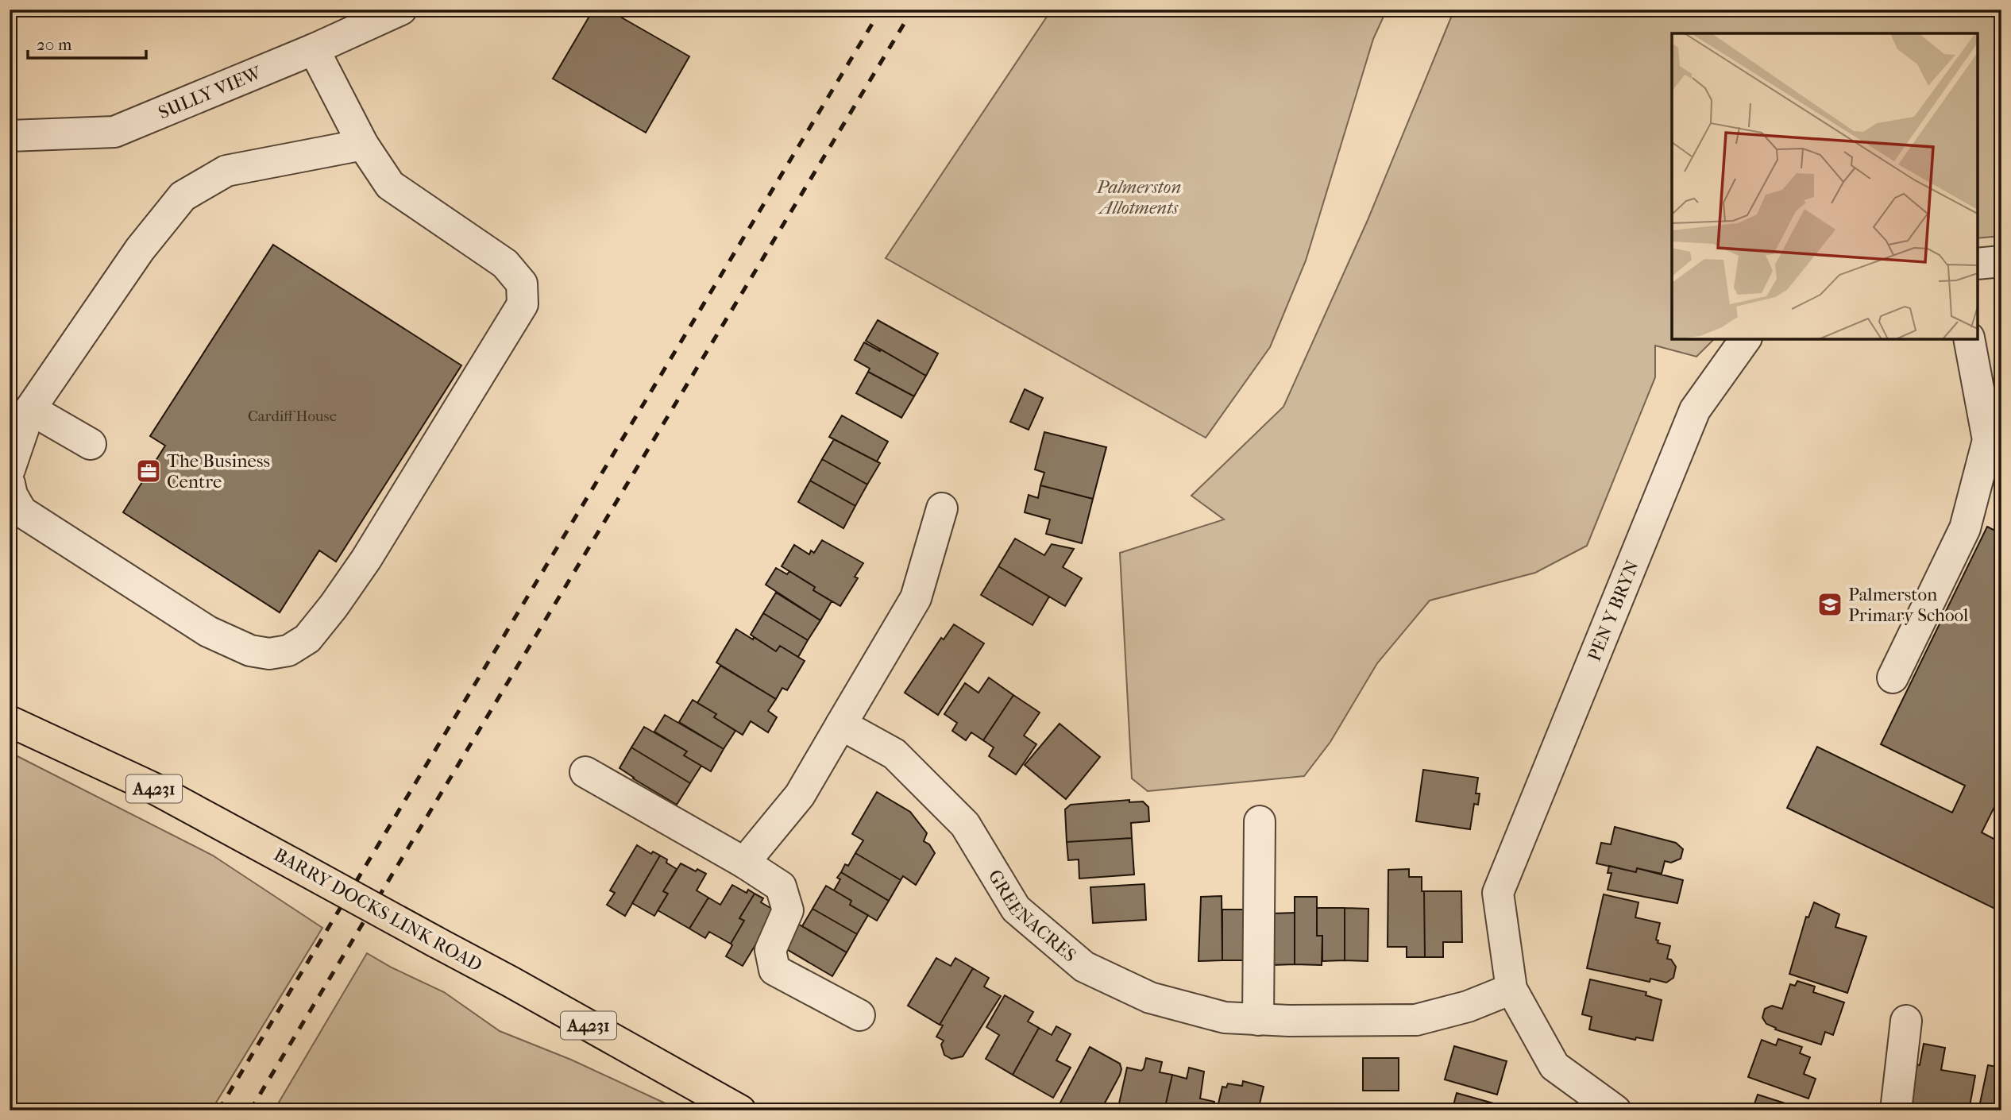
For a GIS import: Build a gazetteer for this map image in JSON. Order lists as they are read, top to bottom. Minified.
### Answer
{"streets":{"main road":["A4231","BARRY DOCKS LINK ROAD"],"street":["SULLY VIEW","PEN Y BRYN","GREENACRES"]},"crossings":[["PEN Y BRYN","GREENACRES"]],"parks":["Palmerston Allotments"],"places":{"office":["The Business Centre"],"school or university":["Palmerston Primary School"]},"house_numbers":["Cardiff House"],"scale_bar":"20 m"}
